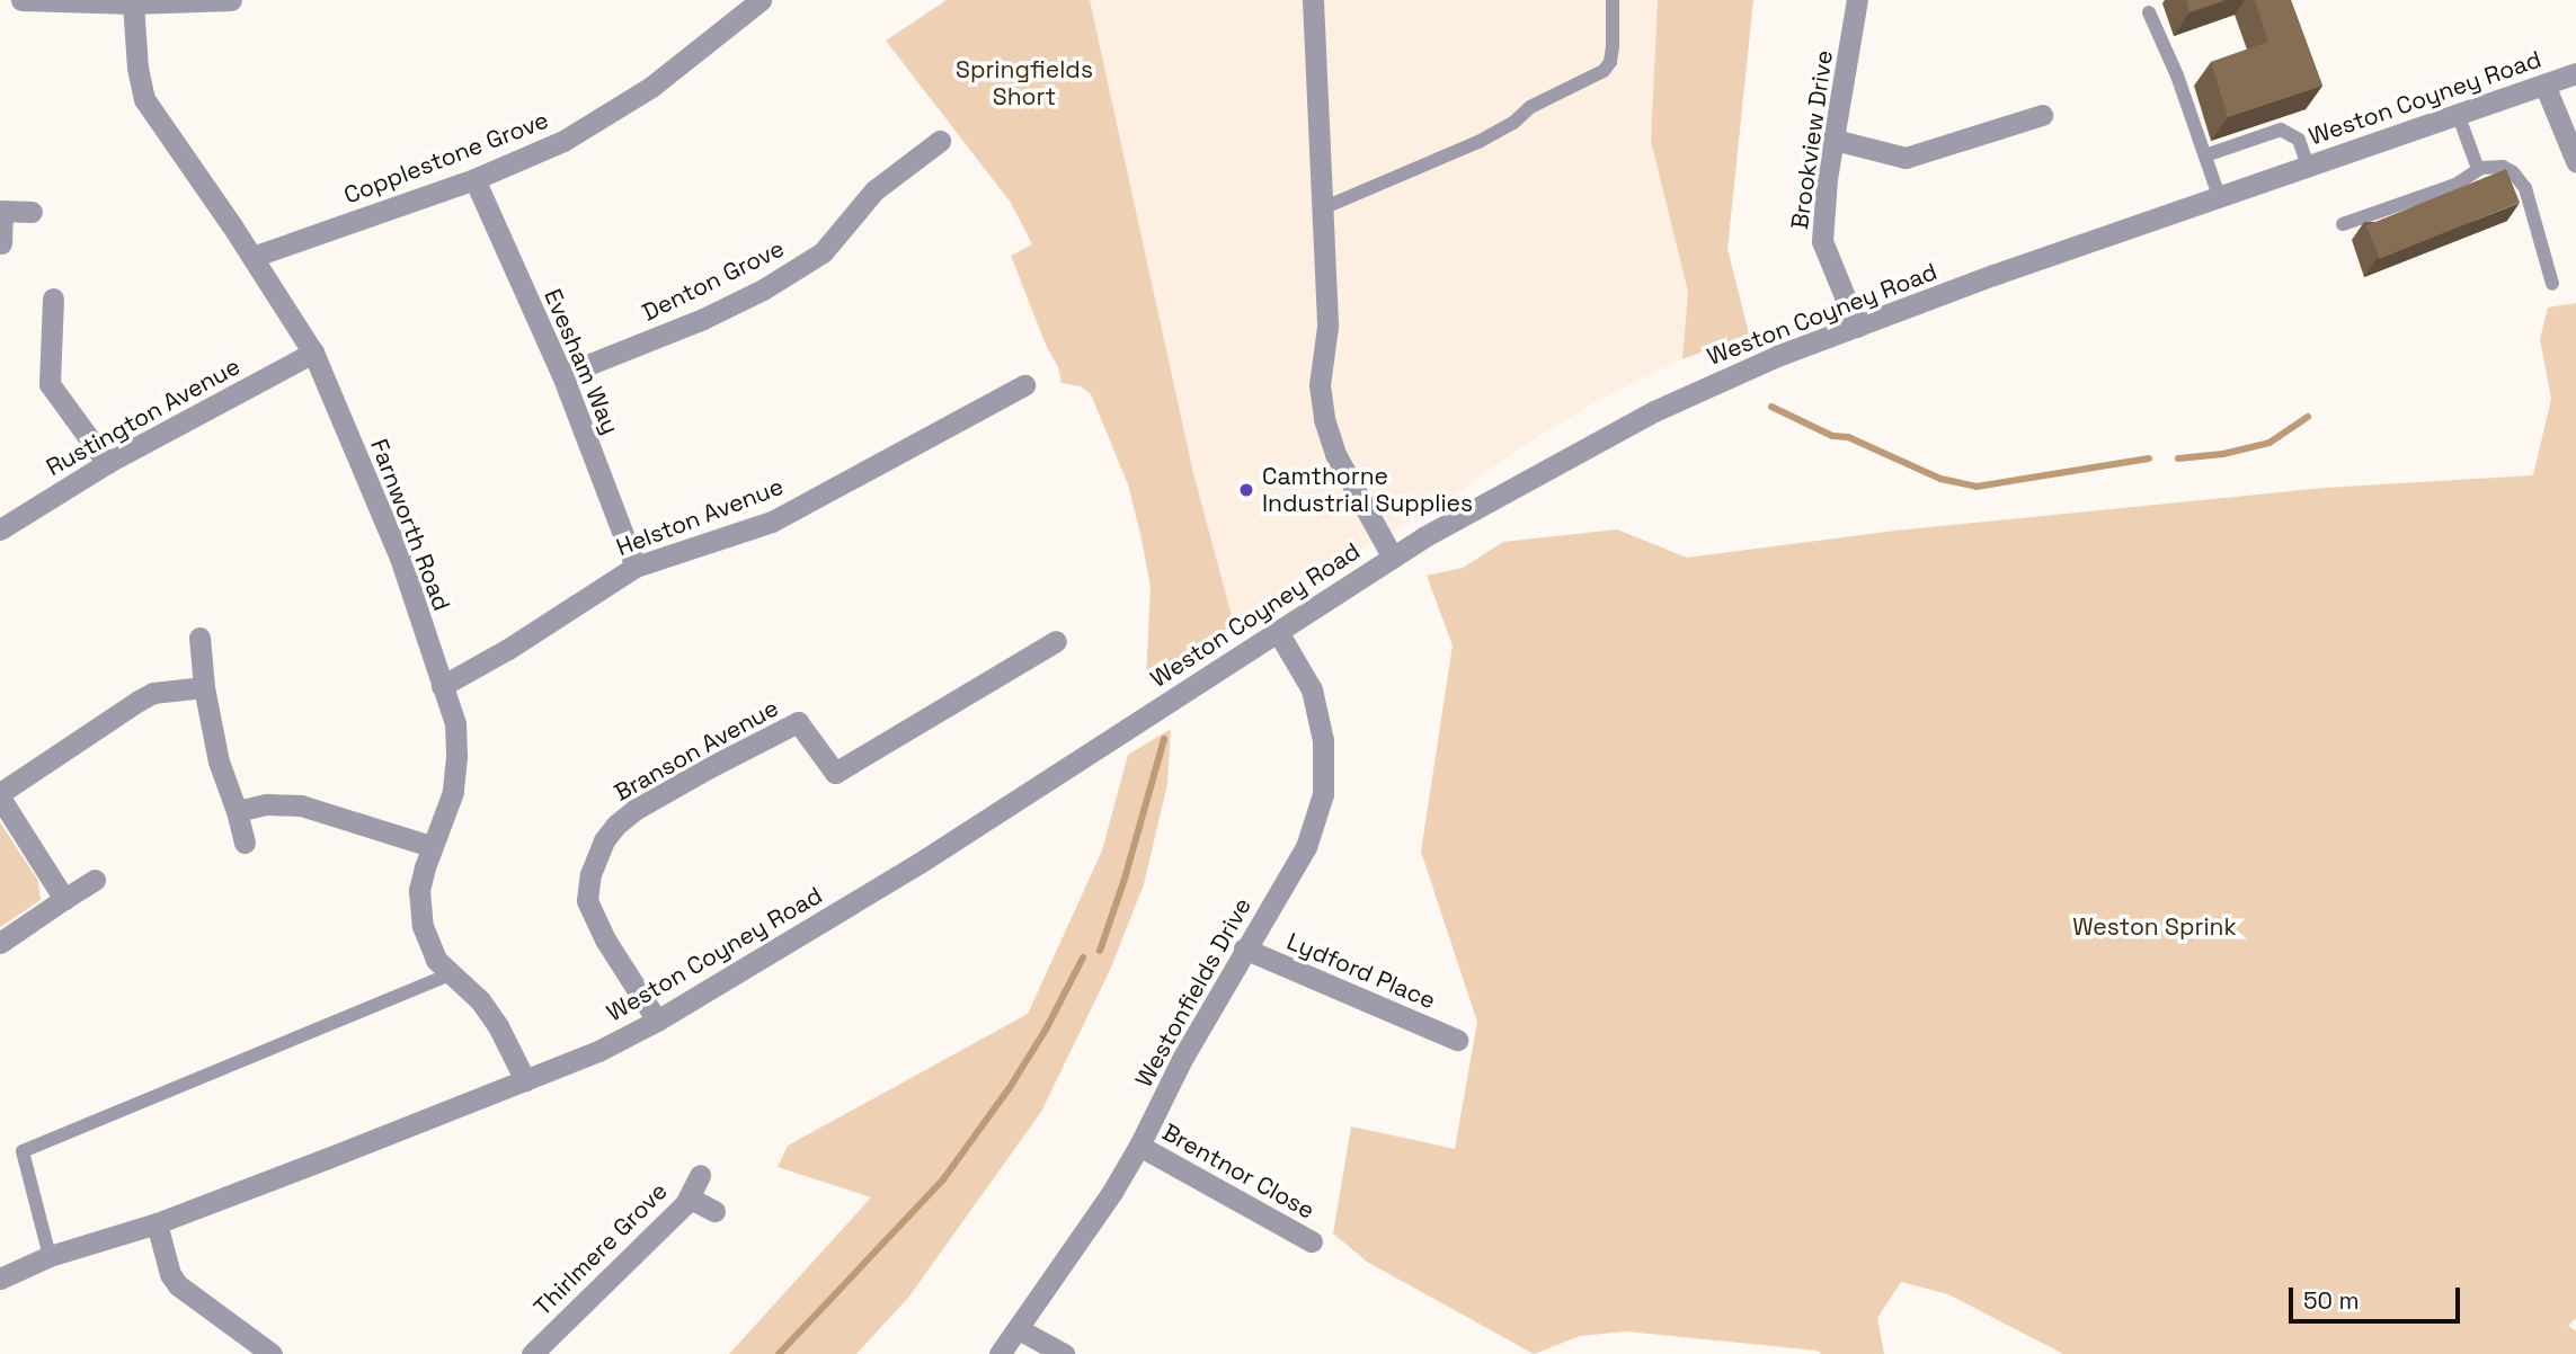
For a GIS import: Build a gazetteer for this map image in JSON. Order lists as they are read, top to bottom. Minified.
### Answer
{"streets":{"street":["Weston Coyney Road","Brookview Drive","Copplestone Grove","Denton Grove","Evesham Way","Rustington Avenue","Helston Avenue","Farnworth Road","Branson Avenue","Lydford Place","Westonfields Drive","Brentnor Close","Thirlmere Grove"]},"crossings":[["Weston Coyney Road","Brookview Drive"],["Weston Coyney Road","Farnworth Road"],["Weston Coyney Road","Branson Avenue"],["Weston Coyney Road","Westonfields Drive"],["Copplestone Grove","Evesham Way"],["Copplestone Grove","Farnworth Road"],["Denton Grove","Evesham Way"],["Evesham Way","Helston Avenue"],["Rustington Avenue","Farnworth Road"],["Helston Avenue","Farnworth Road"],["Lydford Place","Westonfields Drive"],["Westonfields Drive","Brentnor Close"]],"parks":["Springfields Short","Weston Sprink"],"places":["Camthorne Industrial Supplies"],"scale_bar":"50 m"}
